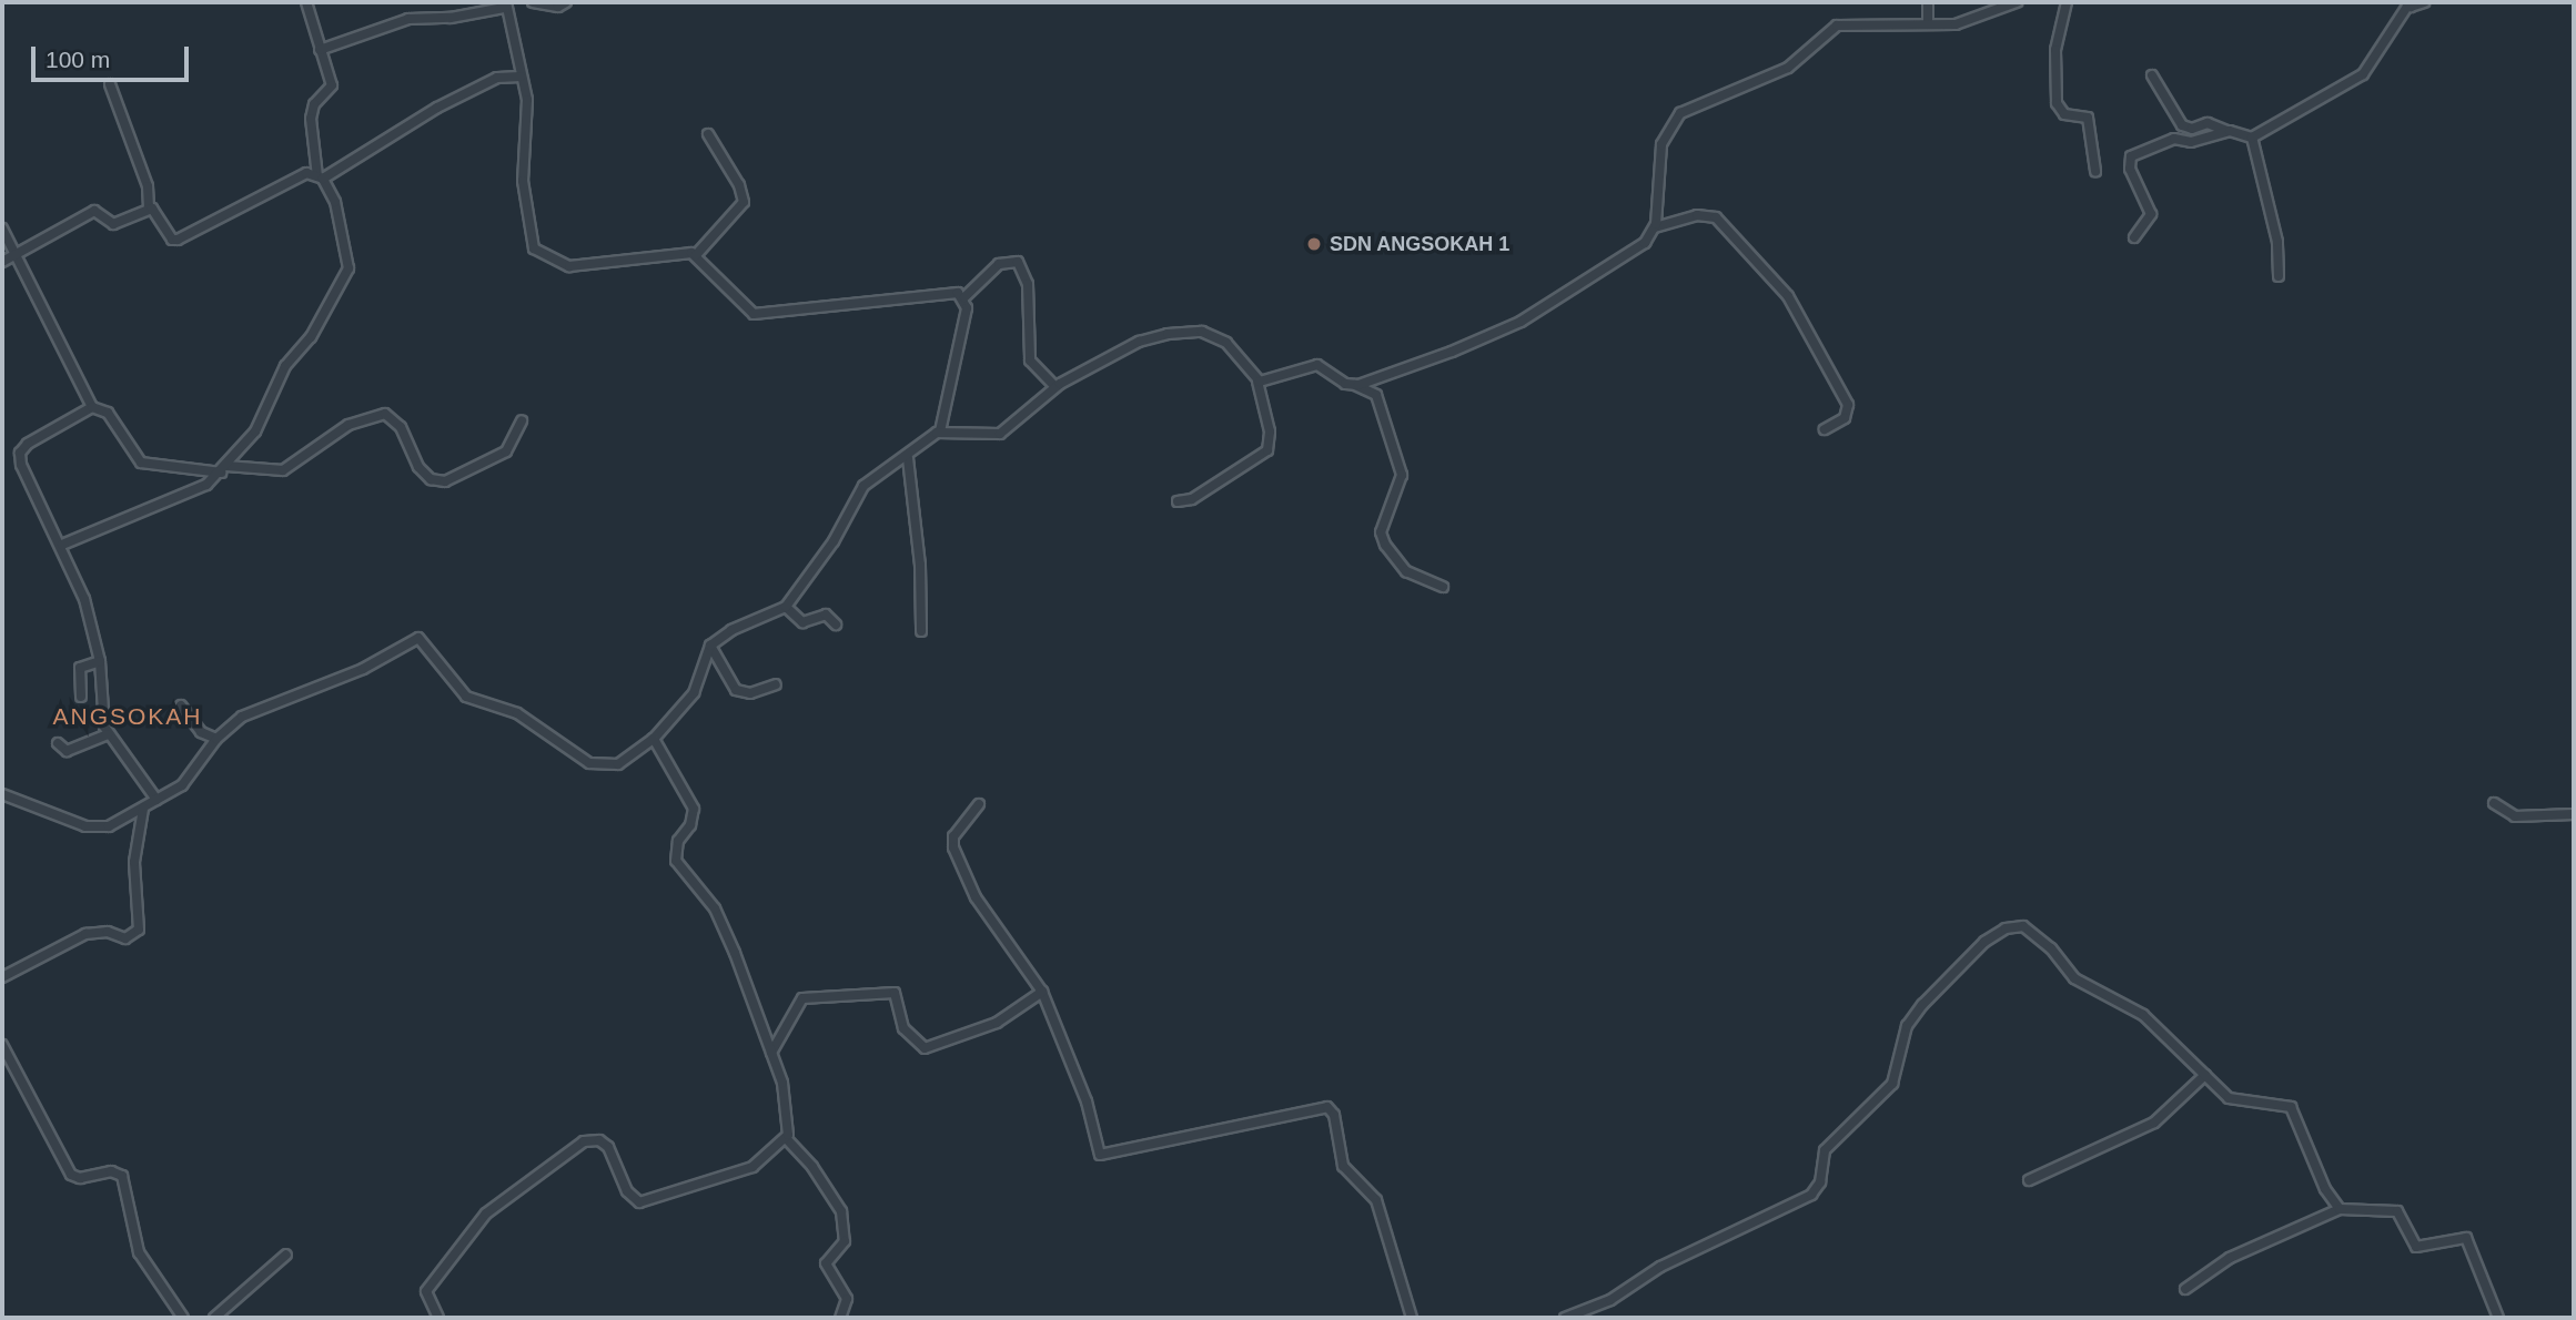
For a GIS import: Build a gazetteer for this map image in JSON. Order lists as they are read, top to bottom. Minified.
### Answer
{"districts":["ANGSOKAH"],"places":["SDN ANGSOKAH 1"],"scale_bar":"100 m"}
